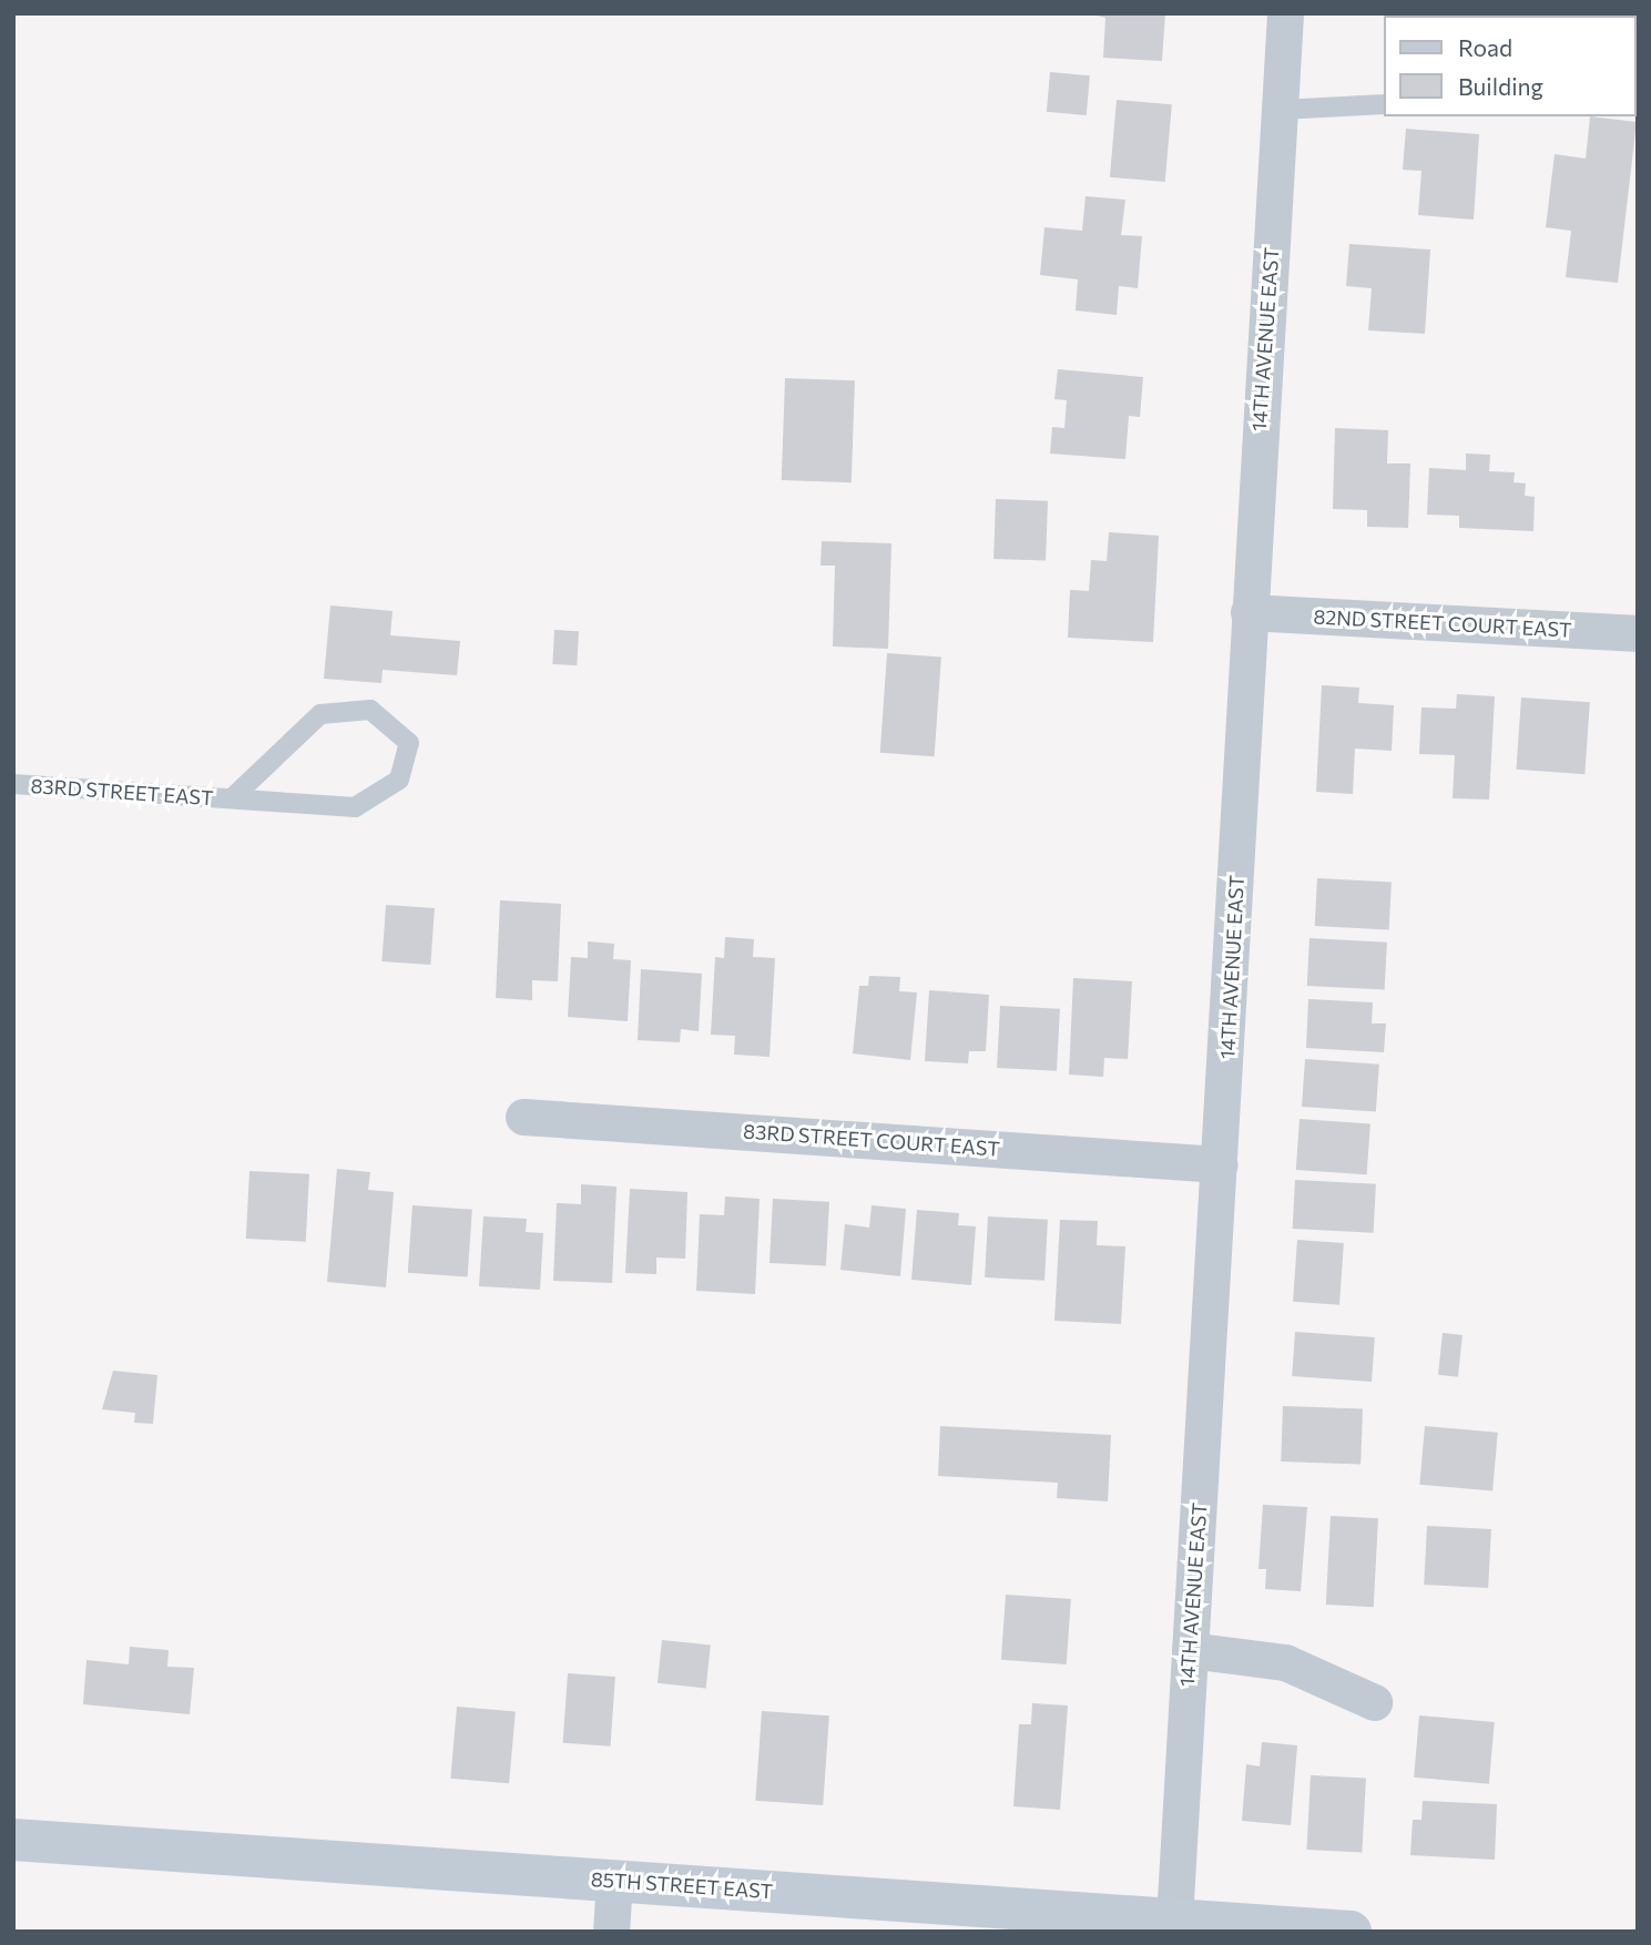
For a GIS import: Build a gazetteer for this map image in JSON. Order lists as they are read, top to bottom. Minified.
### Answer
{"streets":{"street":["14TH AVENUE EAST","82ND STREET COURT EAST","83RD STREET COURT EAST","85TH STREET EAST"],"lane":["83RD STREET EAST"]},"crossings":[["14TH AVENUE EAST","82ND STREET COURT EAST"],["14TH AVENUE EAST","83RD STREET COURT EAST"],["14TH AVENUE EAST","85TH STREET EAST"]],"legend":["Road","Building"]}
